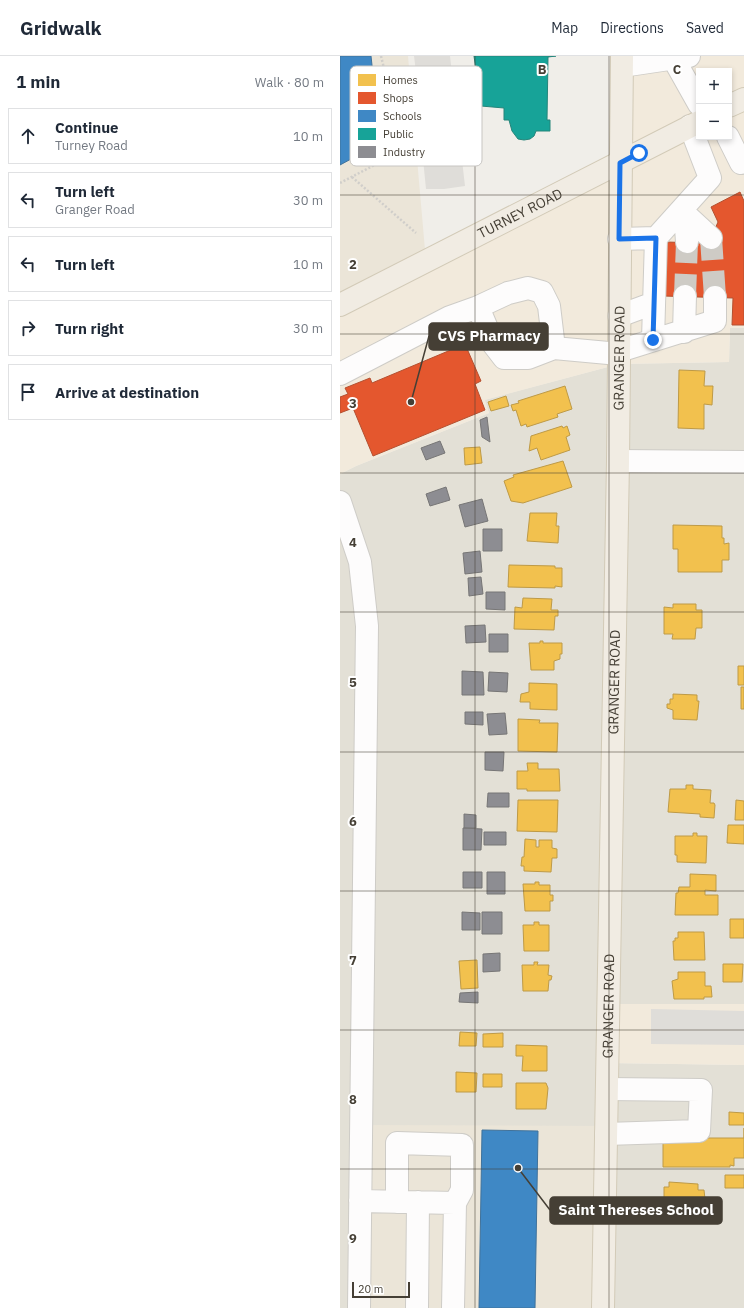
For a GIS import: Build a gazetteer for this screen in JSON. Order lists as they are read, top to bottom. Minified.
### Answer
{"streets":{"main road":["TURNEY ROAD","GRANGER ROAD"]},"crossings":[["TURNEY ROAD","GRANGER ROAD"]],"places":["CVS Pharmacy","Saint Thereses School"],"legend":["Homes","Shops","Schools","Public","Industry"],"scale_bar":"20 m","page":{"header":"Gridwalk","nav":["Map","Directions","Saved"],"heading":["1 min","Walk · 80 m"],"map_buttons":["+","−"],"list":[["Continue","Turney Road","10 m"],["Turn left","Granger Road","30 m"],["Turn left","10 m"],["Turn right","30 m"],"Arrive at destination"],"scale":"20 m"},"grid":{"columns":["B","C"],"rows":["2","3","4","5","6","7","8","9"]}}
